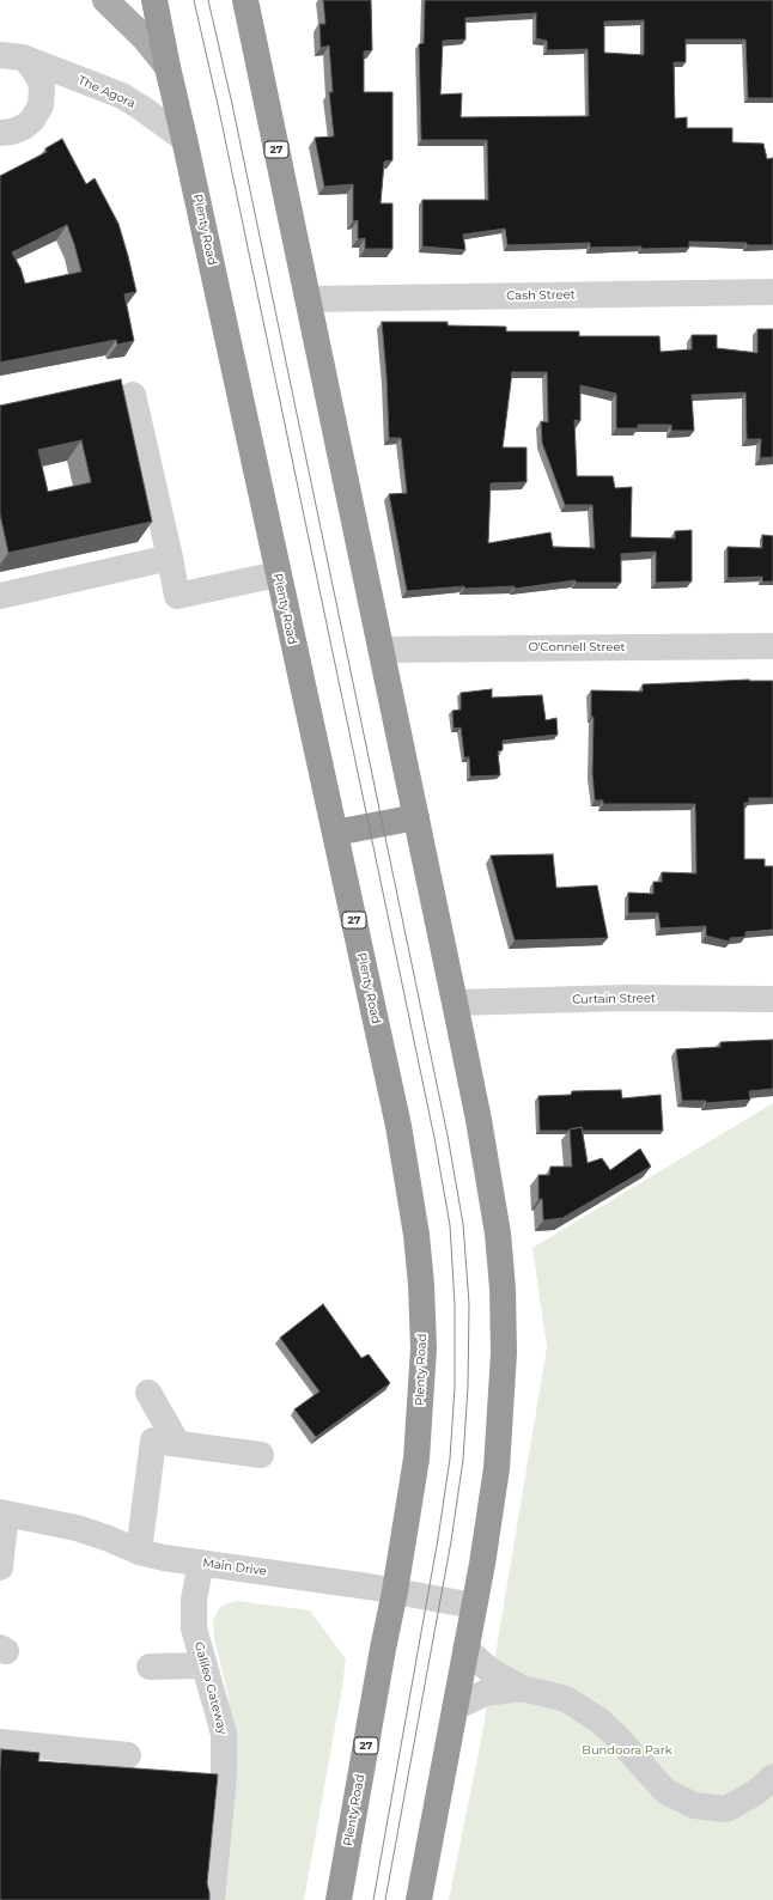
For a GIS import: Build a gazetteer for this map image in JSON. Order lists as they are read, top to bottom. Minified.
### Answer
{"streets":{"highway":["27","Plenty Road"],"street":["The Agora","Cash Street","O'Connell Street","Curtain Street","Main Drive","Galileo Gateway"]},"crossings":[["The Agora","Plenty Road"],["27","Cash Street"],["27","O'Connell Street"],["27","Curtain Street"],["27","Main Drive"],["Plenty Road","Main Drive"],["Main Drive","Galileo Gateway"]],"parks":["Bundoora Park"]}
